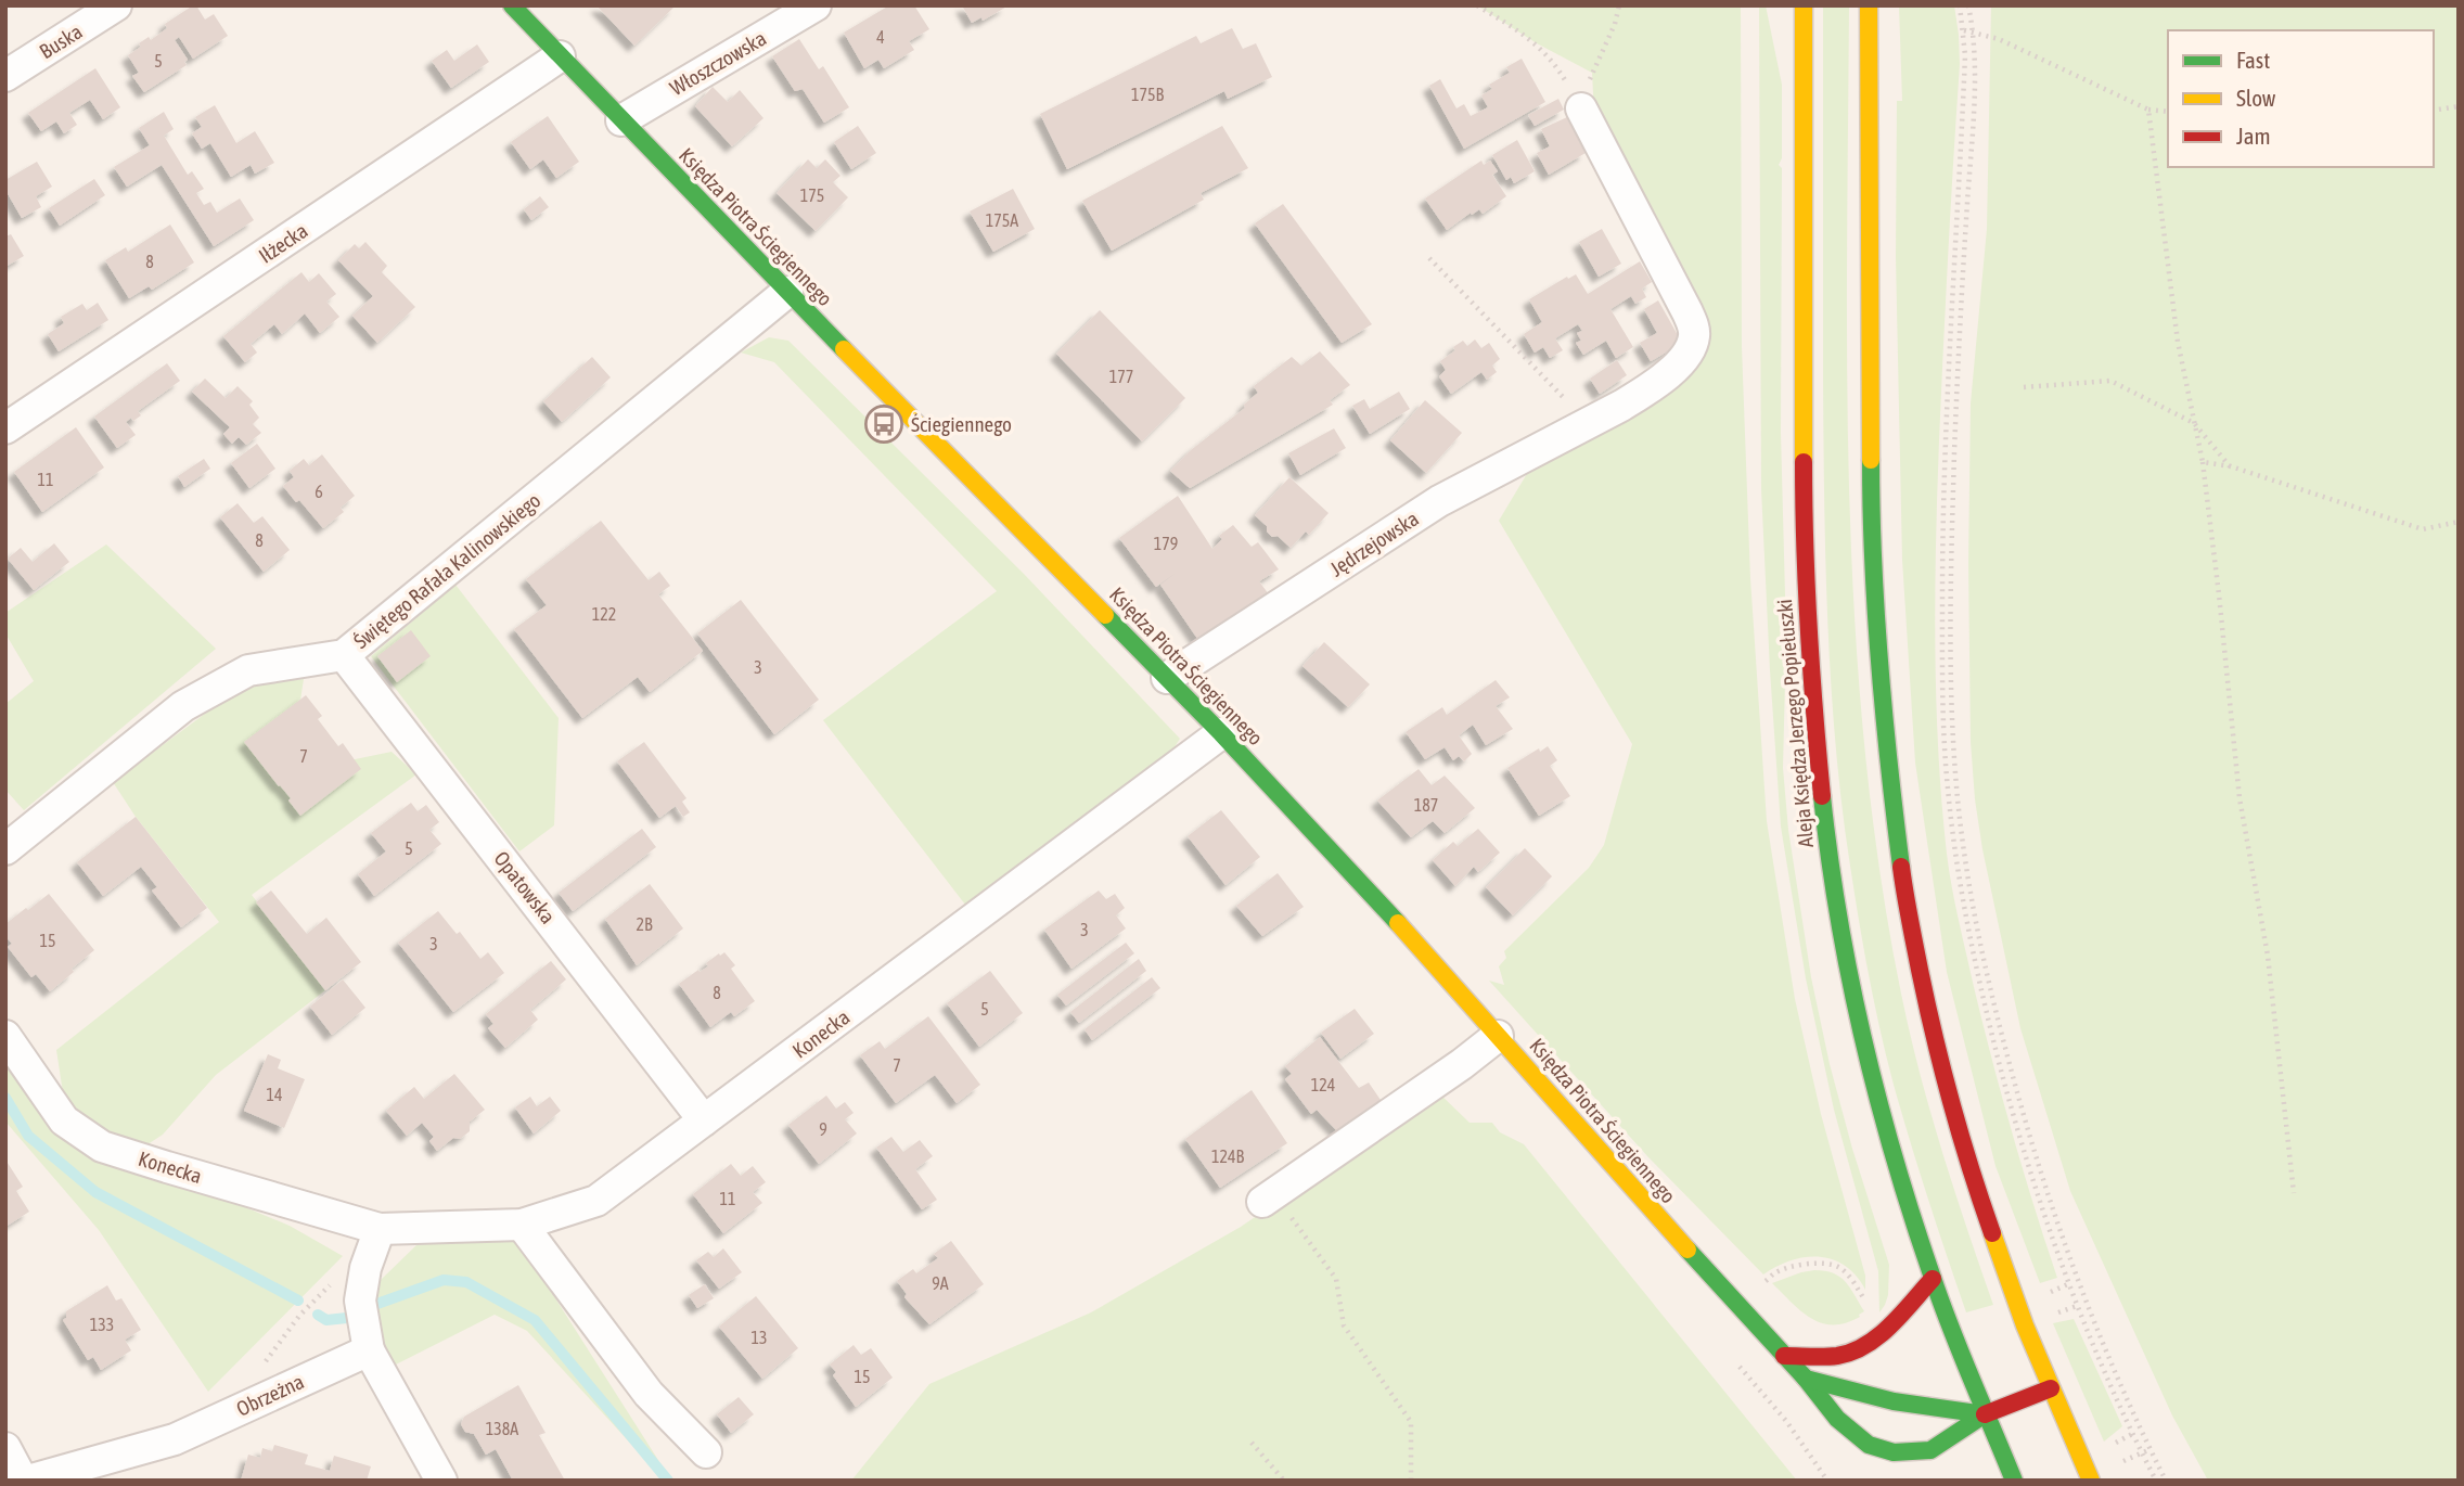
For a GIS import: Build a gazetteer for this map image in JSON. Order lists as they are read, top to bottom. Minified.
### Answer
{"streets":{"main road":["Księdza Piotra Ściegiennego","Aleja Księdza Jerzego Popiełuszki"],"street":["Buska","Włoszczowska","Iłżecka","Jędrzejowska","Świętego Rafała Kalinowskiego","Opatowska","Konecka","Obrzeżna"]},"crossings":[["Włoszczowska","Księdza Piotra Ściegiennego"],["Księdza Piotra Ściegiennego","Iłżecka"],["Księdza Piotra Ściegiennego","Jędrzejowska"],["Księdza Piotra Ściegiennego","Świętego Rafała Kalinowskiego"],["Księdza Piotra Ściegiennego","Aleja Księdza Jerzego Popiełuszki"],["Księdza Piotra Ściegiennego","Konecka"],["Świętego Rafała Kalinowskiego","Opatowska"],["Opatowska","Konecka"]],"places":{"bus stop":["Ściegiennego"]},"house_numbers":["4","5","175B","175","175A","8","177","11","6","8","179","122","3","7","187","5","2B","3","15","3","8","5","7","124","14","9","124B","11","9A","133","13","15","138A"],"legend":["Fast","Slow","Jam"]}
